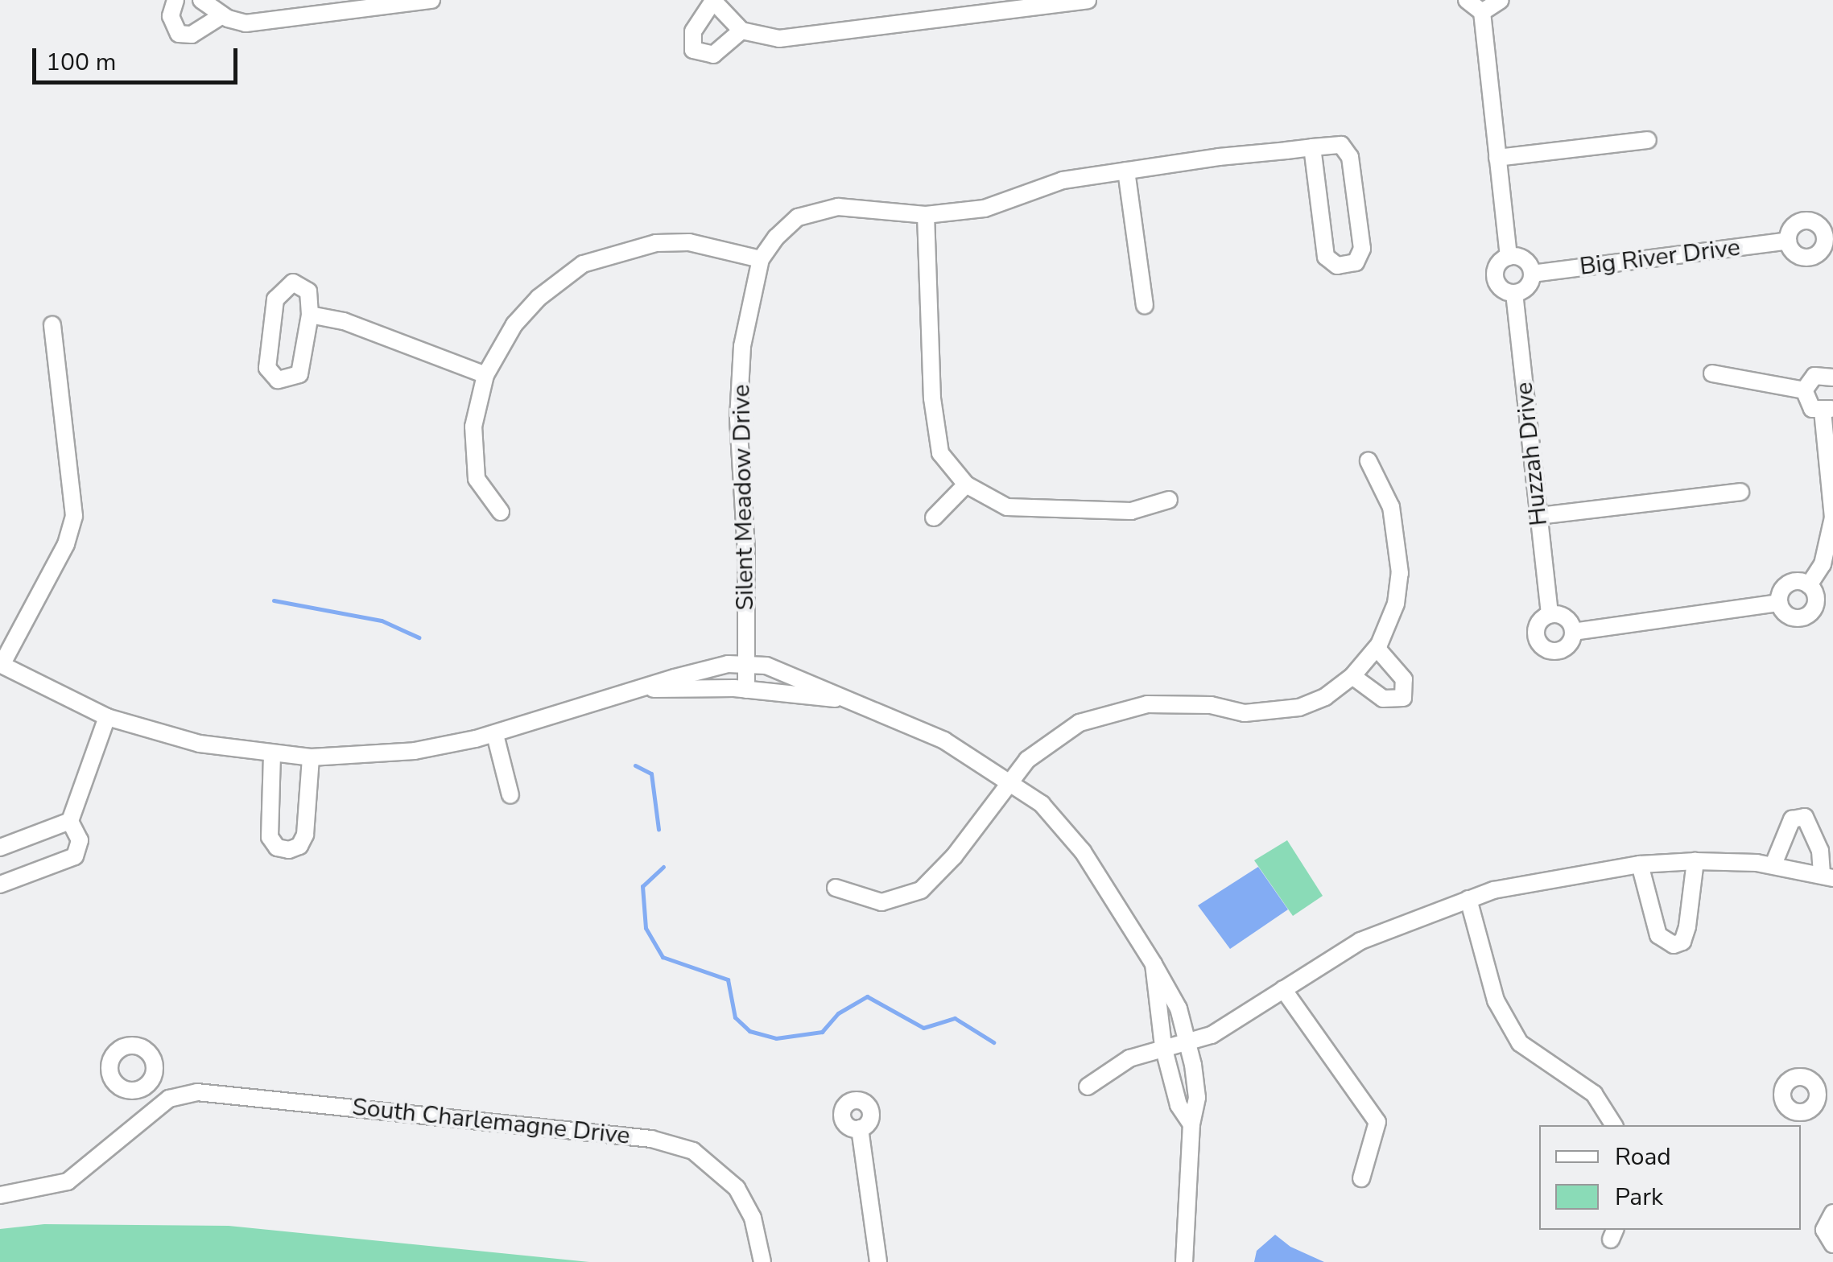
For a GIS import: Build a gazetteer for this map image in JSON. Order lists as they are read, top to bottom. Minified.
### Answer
{"streets":{"street":["Big River Drive","Huzzah Drive","Silent Meadow Drive","South Charlemagne Drive"]},"crossings":[["Big River Drive","Huzzah Drive"]],"legend":["Road","Park"],"scale_bar":"100 m"}
